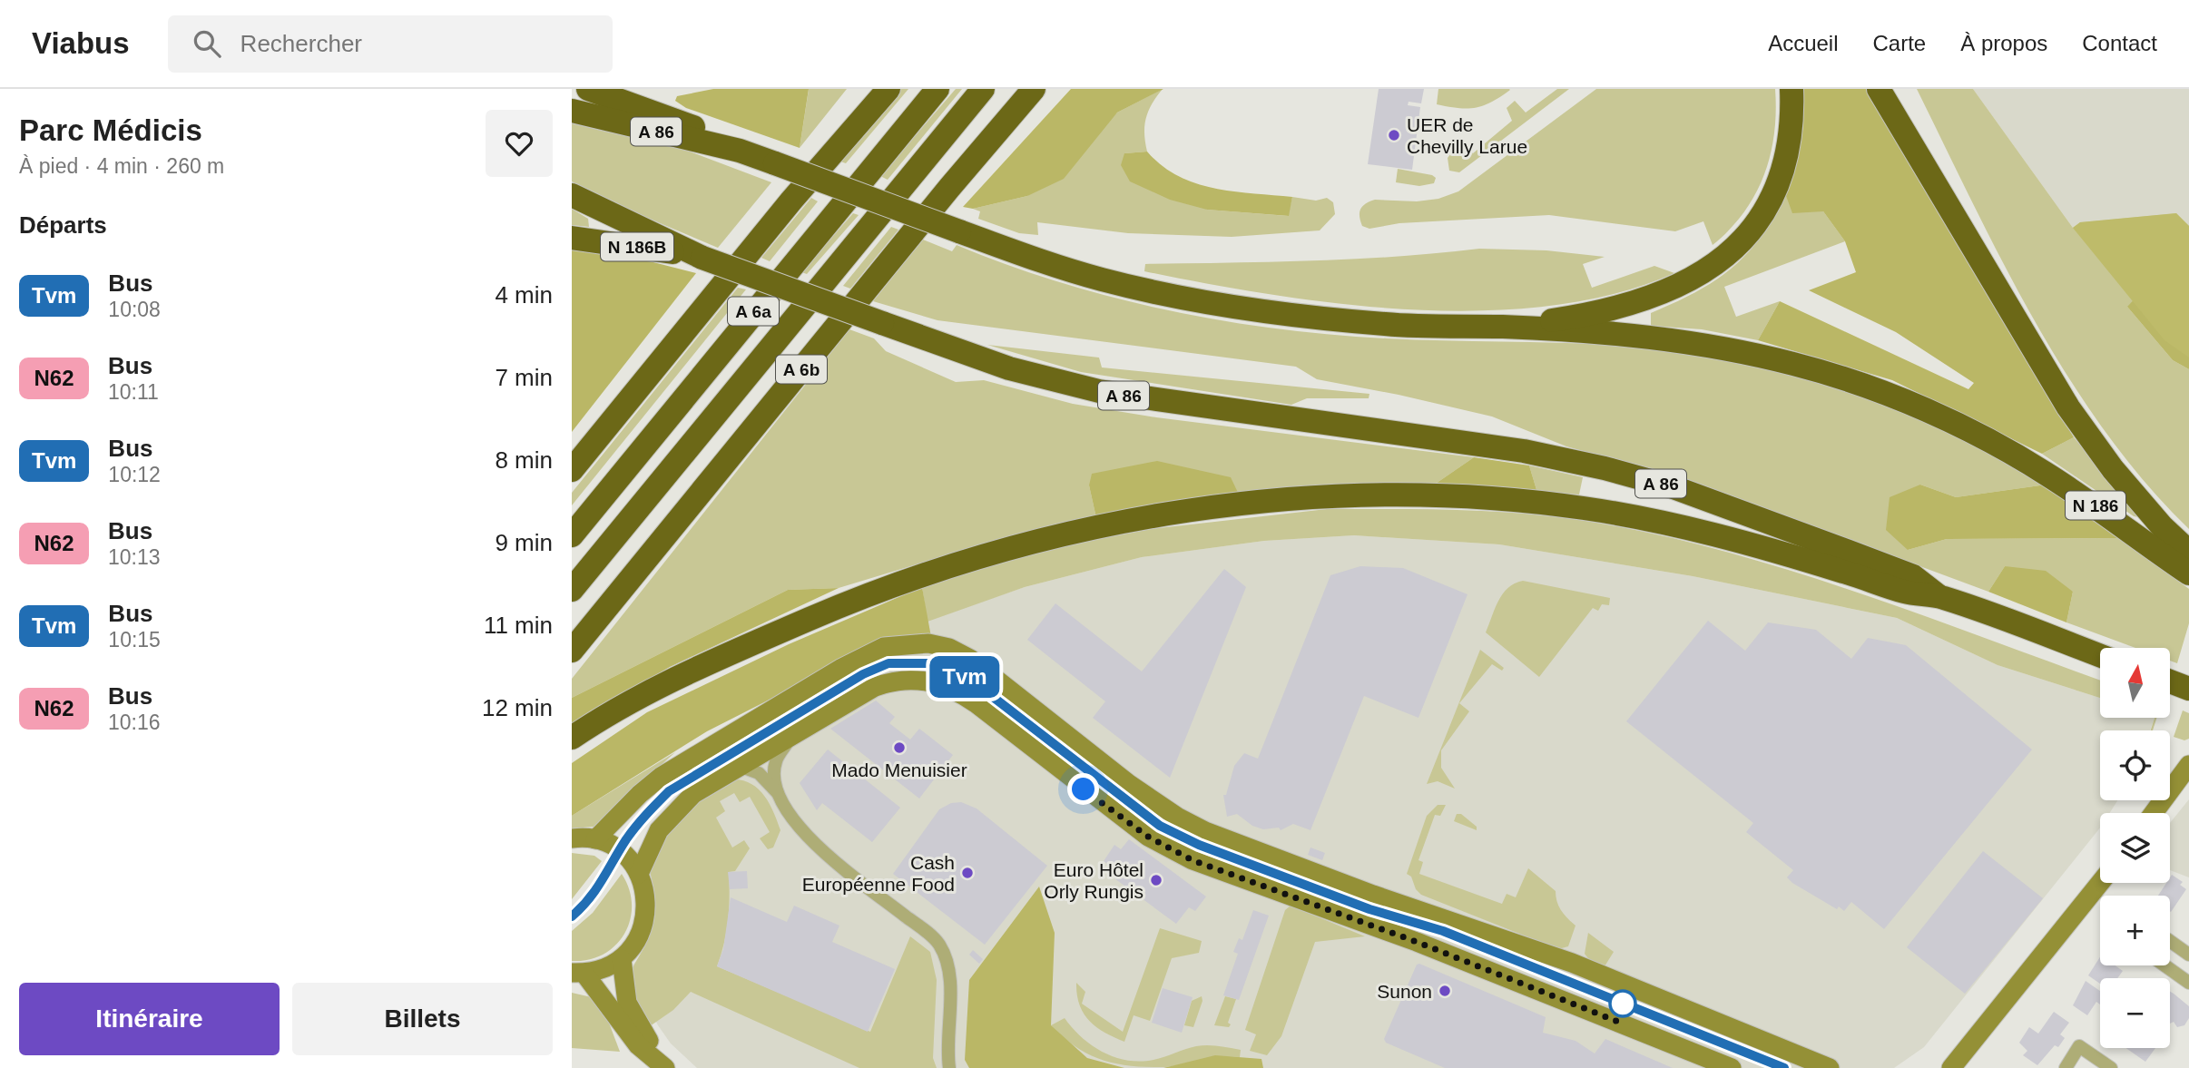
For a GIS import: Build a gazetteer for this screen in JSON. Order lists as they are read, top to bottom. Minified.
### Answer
{"streets":{"highway":["A 86","N 186B","A 6a","A 6b","N 186"]},"crossings":[["A 86","N 186B"],["A 86","N 186"]],"places":["UER de Chevilly Larue","Mado Menuisier","Cash Européenne Food","Euro Hôtel Orly Rungis","Sunon"],"lines":["bus line Tvm"],"north":"top","page":{"header":"Viabus","search":"Rechercher","nav":["Accueil","Carte","À propos","Contact"],"heading":[["Parc Médicis","À pied · 4 min · 260 m"],"Départs"],"on_map":"Tvm","list":[{"mark":"Tvm","name":"Bus","note":"10:08","value":"4 min"},{"mark":"N62","name":"Bus","note":"10:11","value":"7 min"},{"mark":"Tvm","name":"Bus","note":"10:12","value":"8 min"},{"mark":"N62","name":"Bus","note":"10:13","value":"9 min"},{"mark":"Tvm","name":"Bus","note":"10:15","value":"11 min"},{"mark":"N62","name":"Bus","note":"10:16","value":"12 min"}],"map_buttons":["+","−"],"buttons":["Itinéraire","Billets"]}}
